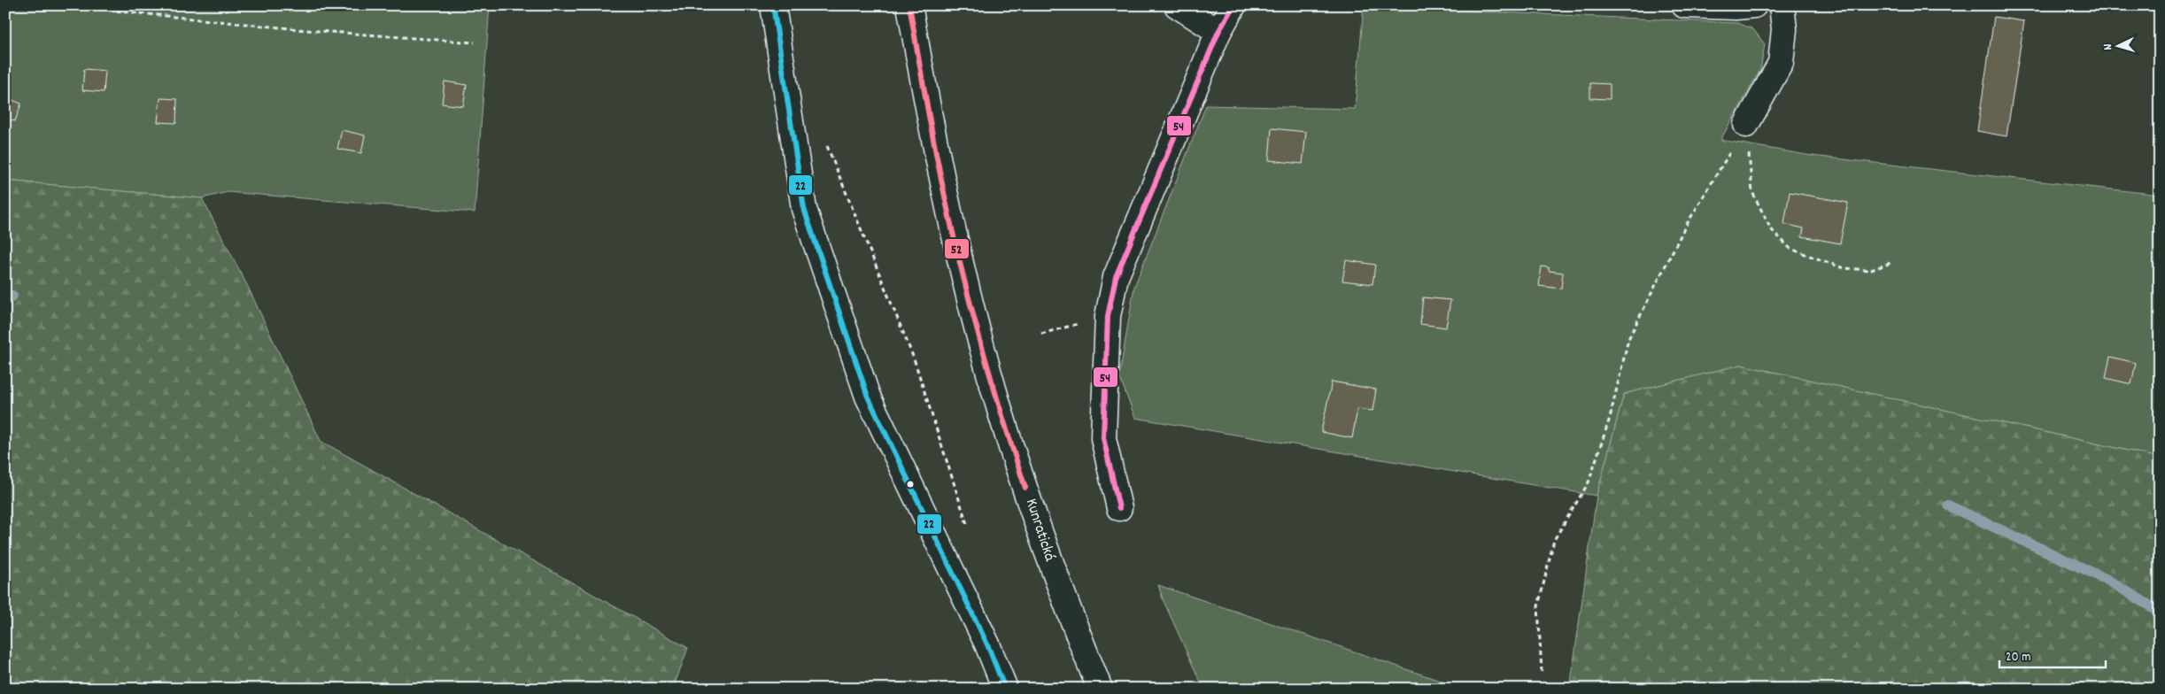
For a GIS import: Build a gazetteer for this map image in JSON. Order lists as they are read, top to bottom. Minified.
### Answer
{"streets":{"street":["Kunratická"]},"lines":["transit line 52","transit line 22","transit line 54"],"scale_bar":"20 m","north":"left"}
